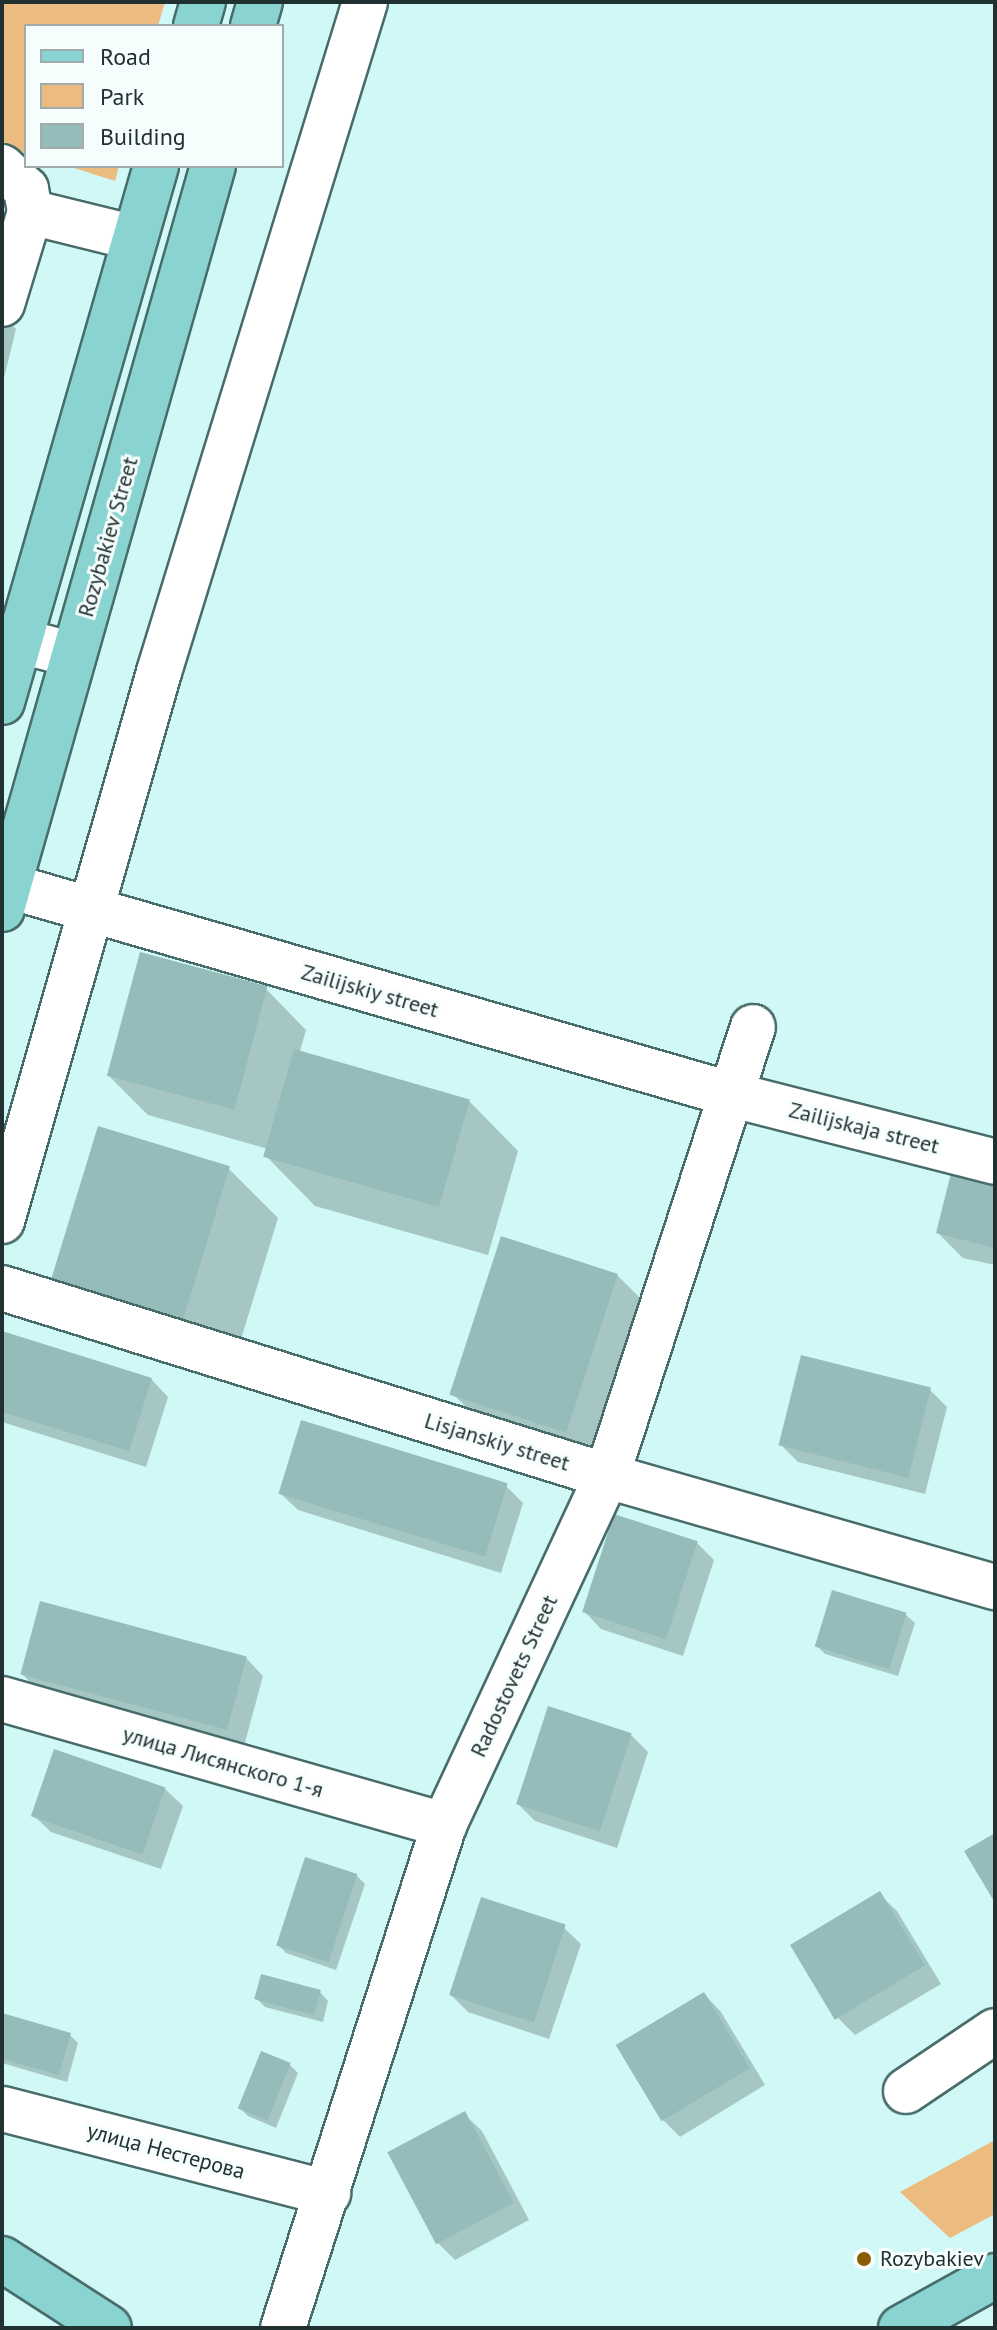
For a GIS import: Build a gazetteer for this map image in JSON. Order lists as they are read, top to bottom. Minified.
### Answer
{"streets":{"main road":["Rozybakiev Street"],"street":["Zailijskiy street","Zailijskaja street","Lisjanskiy street","Radostovets Street","улица Лисянского 1-я","улица Нестерова"]},"crossings":[["Rozybakiev Street","Zailijskiy street"],["Zailijskiy street","Zailijskaja street"],["Zailijskiy street","Radostovets Street"],["Zailijskaja street","Radostovets Street"],["Lisjanskiy street","Radostovets Street"],["Radostovets Street","улица Лисянского 1-я"],["Radostovets Street","улица Нестерова"]],"places":["Rozybakiev"],"legend":["Road","Park","Building"]}
